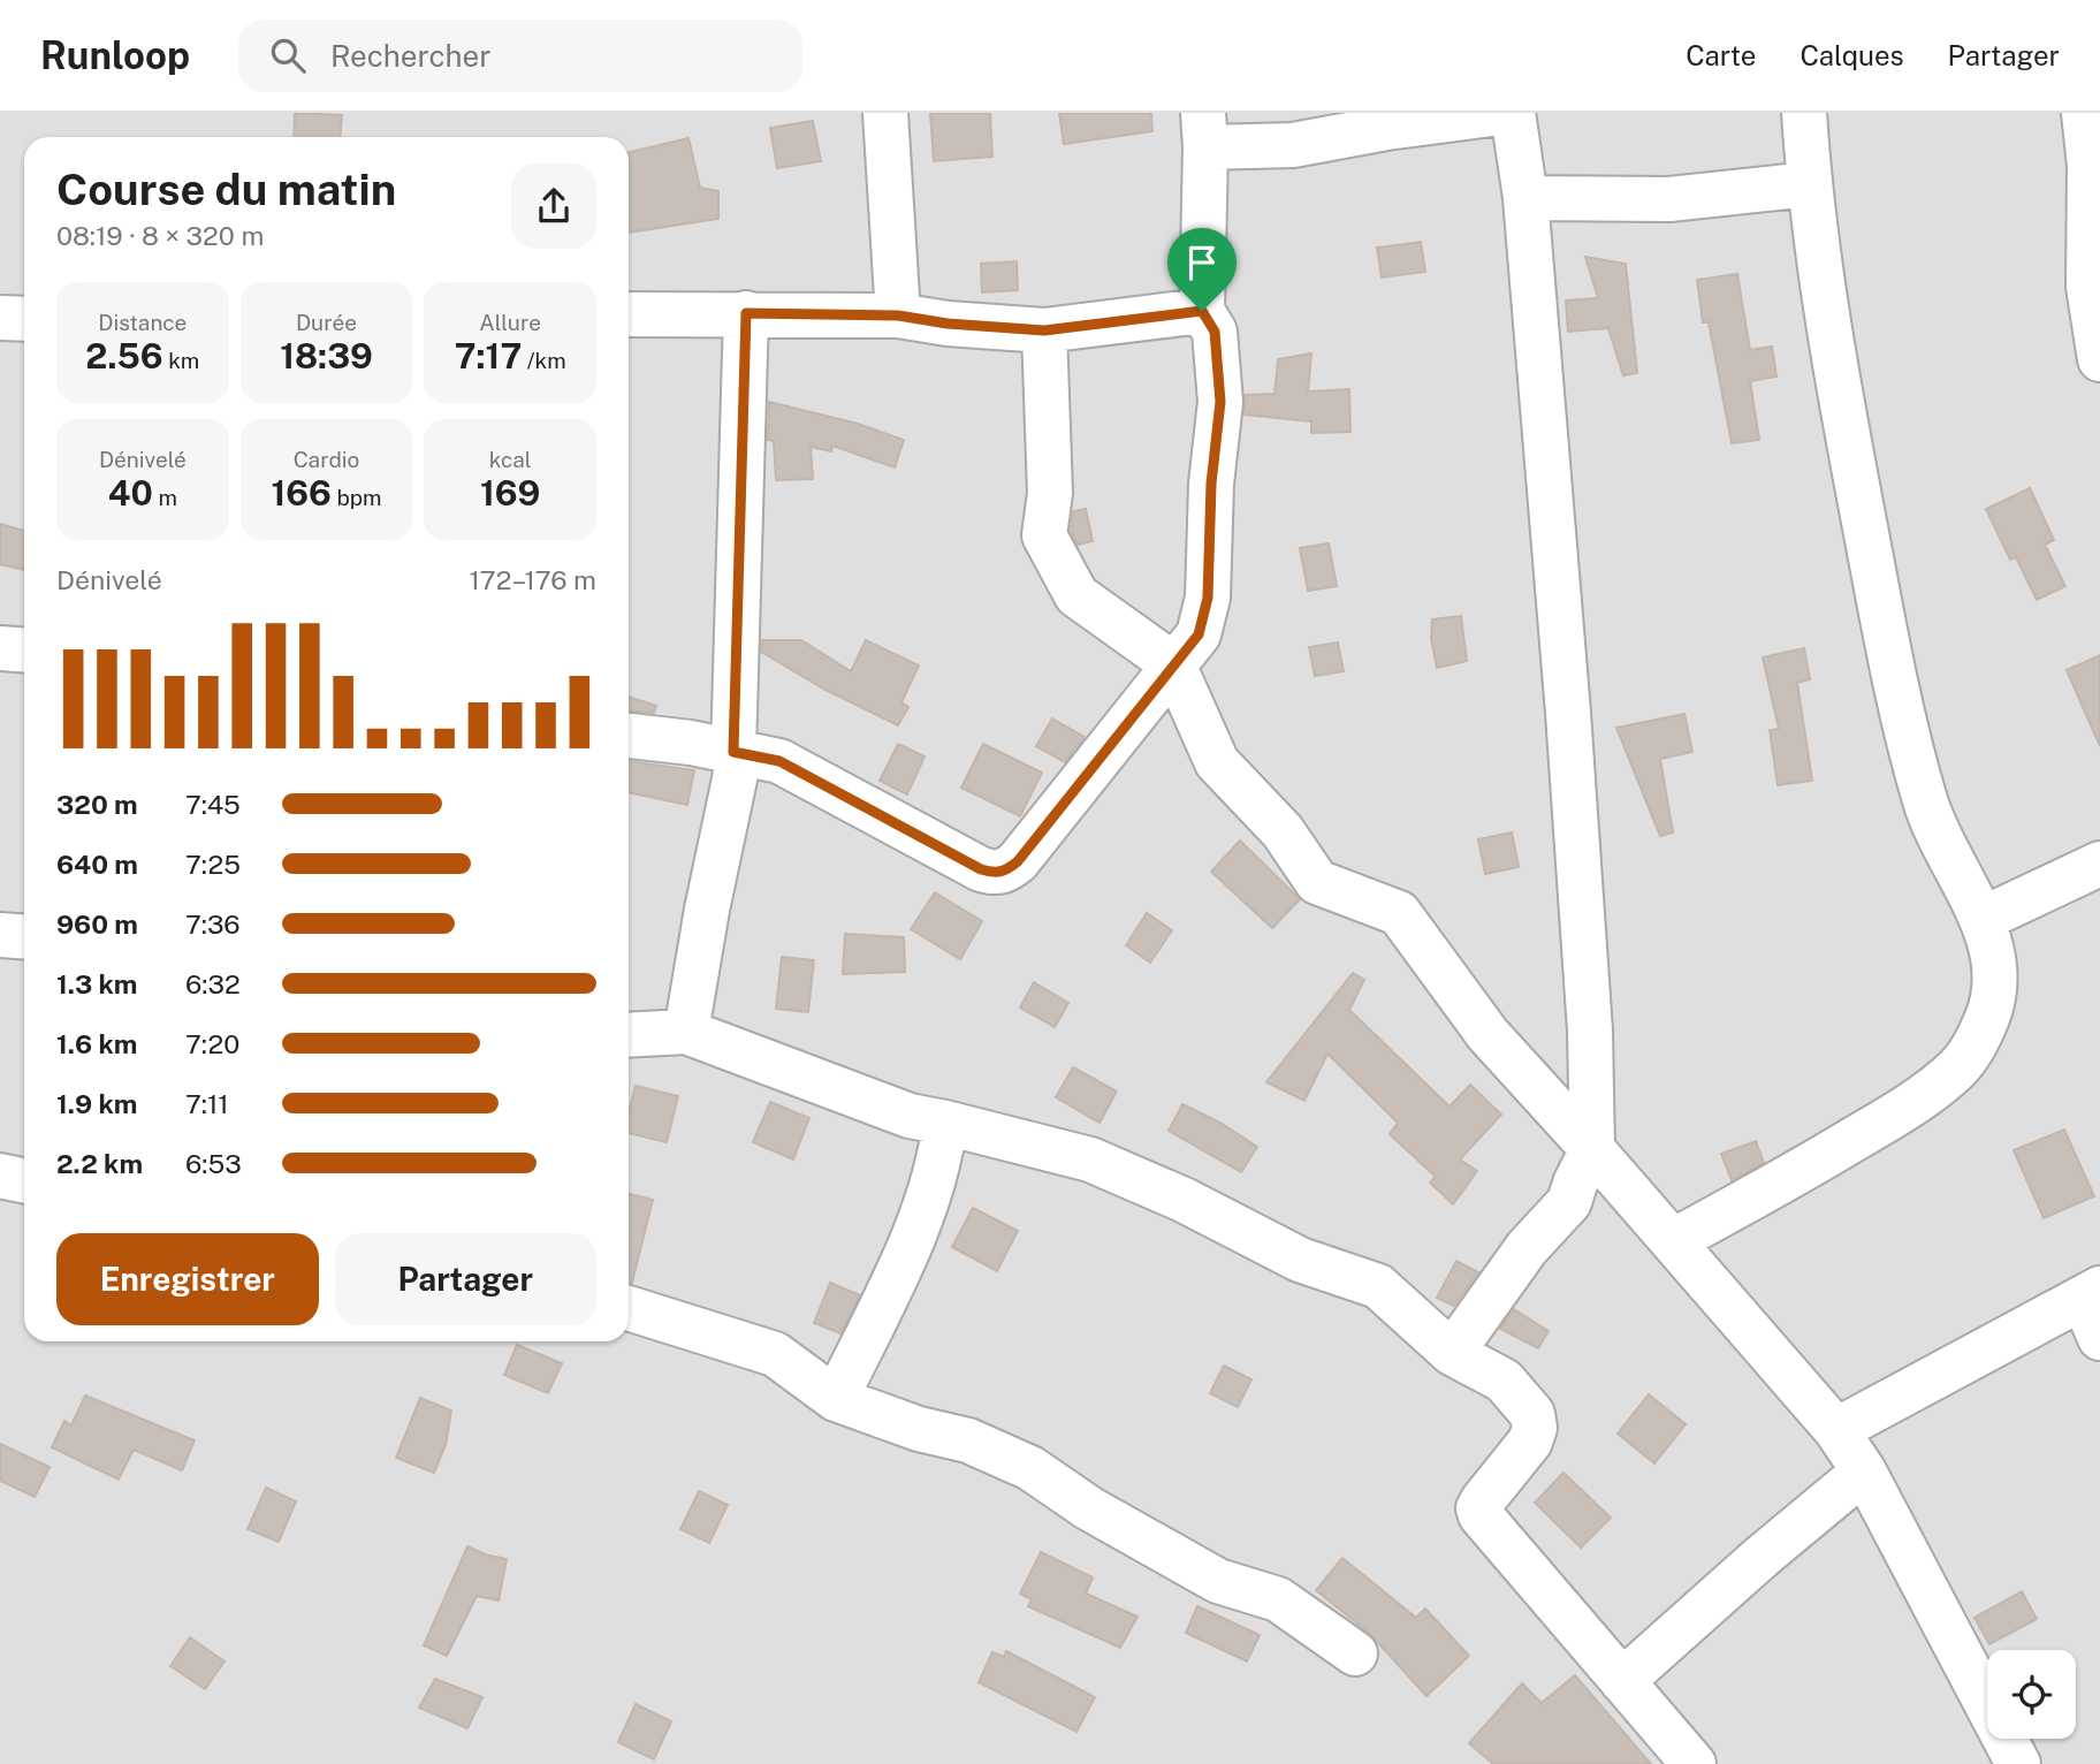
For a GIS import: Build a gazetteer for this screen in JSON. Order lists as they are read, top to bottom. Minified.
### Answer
{"page":{"header":"Runloop","search":"Rechercher","nav":["Carte","Calques","Partager"],"heading":["Course du matin","08:19 · 8 × 320 m"],"stats":[["Distance","2.56 km"],["Durée","18:39"],["Allure","7:17 /km"],["Dénivelé","40 m"],["Cardio","166 bpm"],["kcal","169"]],"chart":["Dénivelé","172–176 m"],"list":[{"name":"320 m","note":"7:45"},{"name":"640 m","note":"7:25"},{"name":"960 m","note":"7:36"},{"name":"1.3 km","note":"6:32"},{"name":"1.6 km","note":"7:20"},{"name":"1.9 km","note":"7:11"},{"name":"2.2 km","note":"6:53"}],"buttons":["Enregistrer","Partager"]}}
